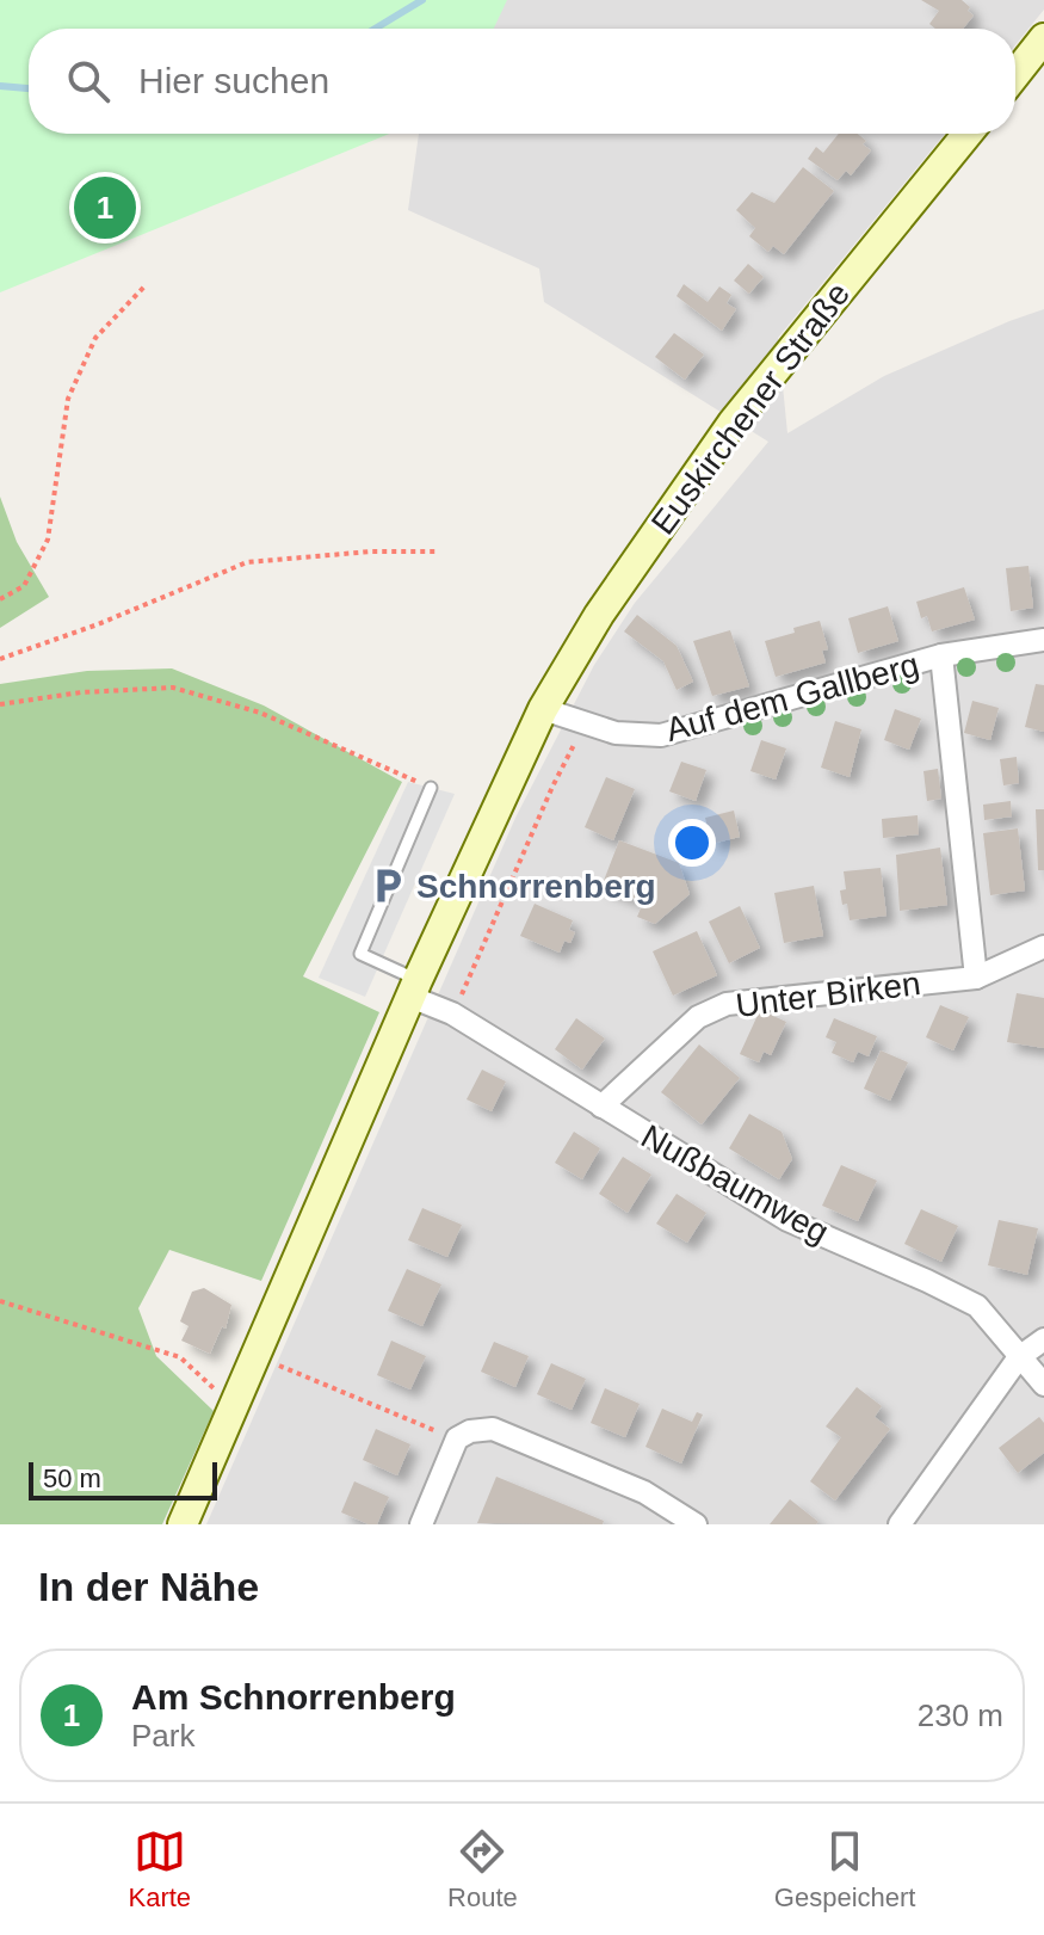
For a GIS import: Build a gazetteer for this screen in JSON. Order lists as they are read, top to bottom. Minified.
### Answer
{"streets":{"main road":["Euskirchener Straße"],"street":["Auf dem Gallberg","Unter Birken","Nußbaumweg"]},"crossings":[["Euskirchener Straße","Auf dem Gallberg"],["Unter Birken","Nußbaumweg"]],"places":{"parking":["Schnorrenberg"]},"scale_bar":"50 m","page":{"search":"Hier suchen","pins":"1","scale":"50 m","heading":"In der Nähe","list":[{"mark":"1","name":"Am Schnorrenberg","note":"Park","value":"230 m"}],"nav":["Karte","Route","Gespeichert"]}}
